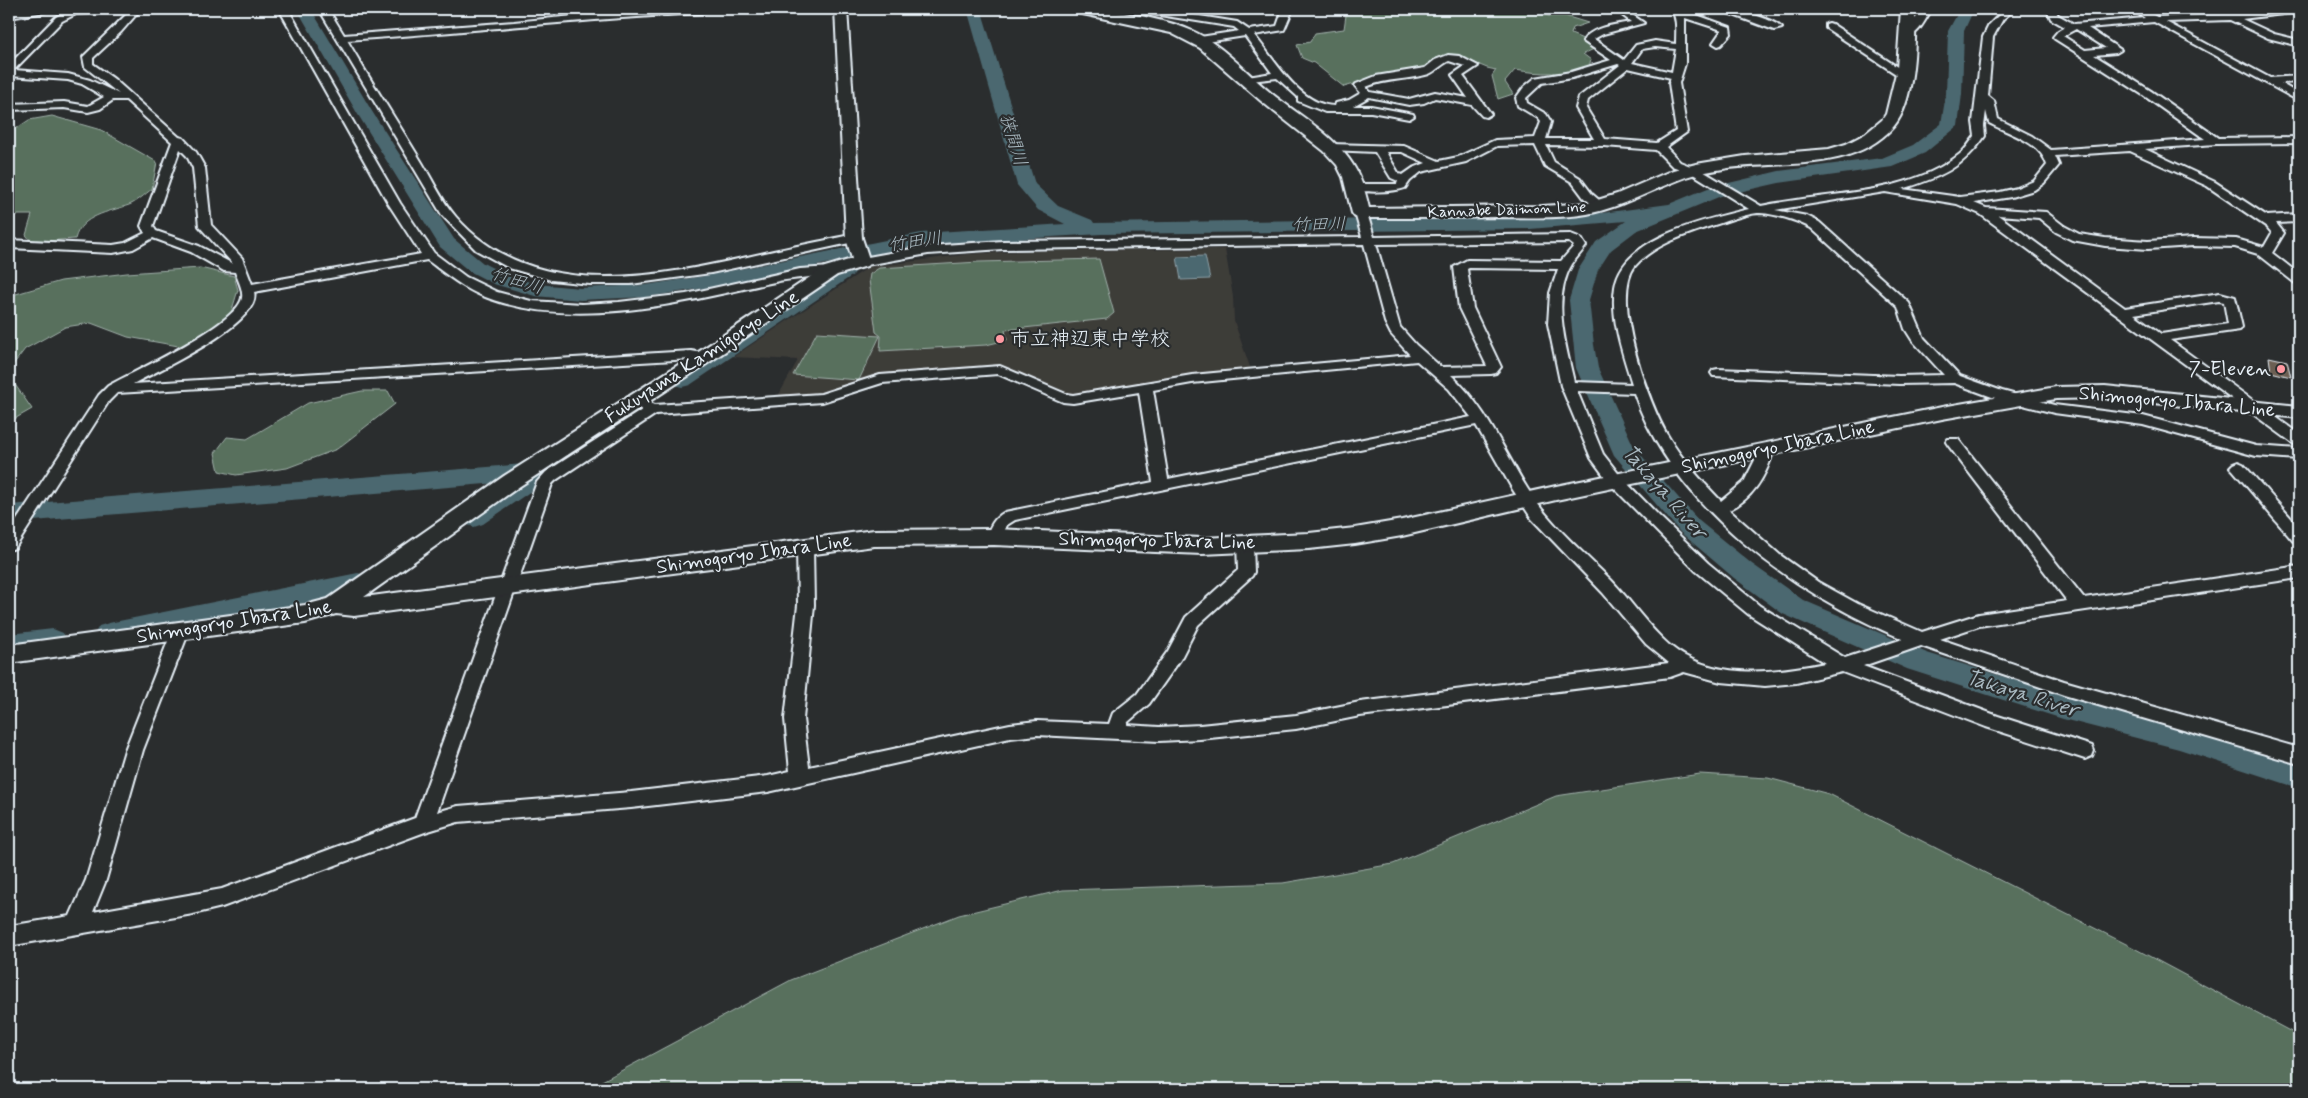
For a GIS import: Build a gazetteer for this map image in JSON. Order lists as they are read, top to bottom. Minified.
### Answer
{"streets":{"main road":["Kannabe Daimon Line","Fukuyama Kamigoryo Line","Shimogoryo Ibara Line"]},"crossings":[["Fukuyama Kamigoryo Line","Shimogoryo Ibara Line"]],"water":["狭間川","竹田川","Takaya River"],"places":["市立神辺東中学校","7-Eleven"]}
